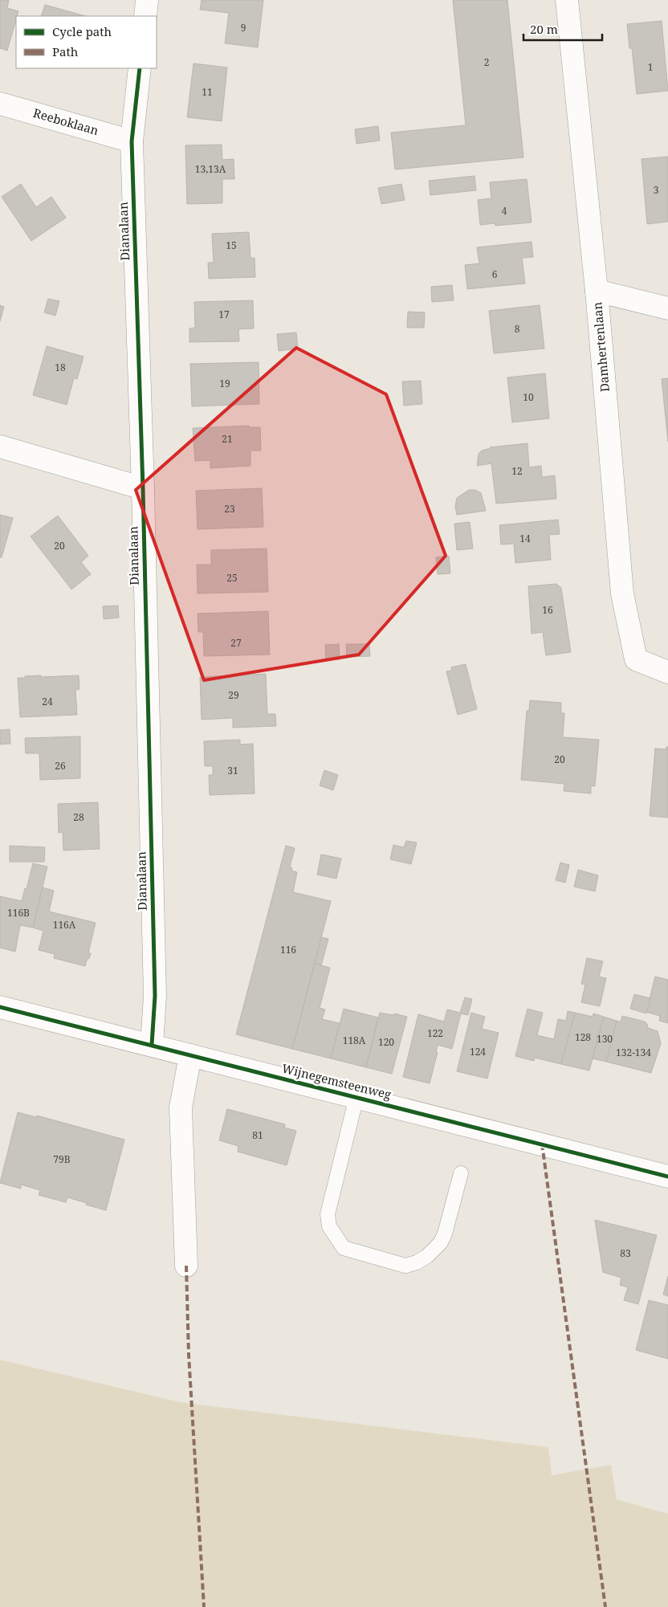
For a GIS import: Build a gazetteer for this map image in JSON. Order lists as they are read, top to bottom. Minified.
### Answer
{"streets":{"street":["Reeboklaan","Dianalaan","Damhertenlaan","Wijnegemsteenweg"]},"crossings":[["Reeboklaan","Dianalaan"],["Dianalaan","Wijnegemsteenweg"]],"house_numbers":["9","2","1","11","13,13A","3","4","15","6","17","8","18","19","10","21","12","23","14","20","25","16","27","29","24","20","26","31","28","116B","116A","116","122","128","130","118A","120","124","132-134","81","79B","83"],"legend":["Cycle path","Path"],"scale_bar":"20 m"}
